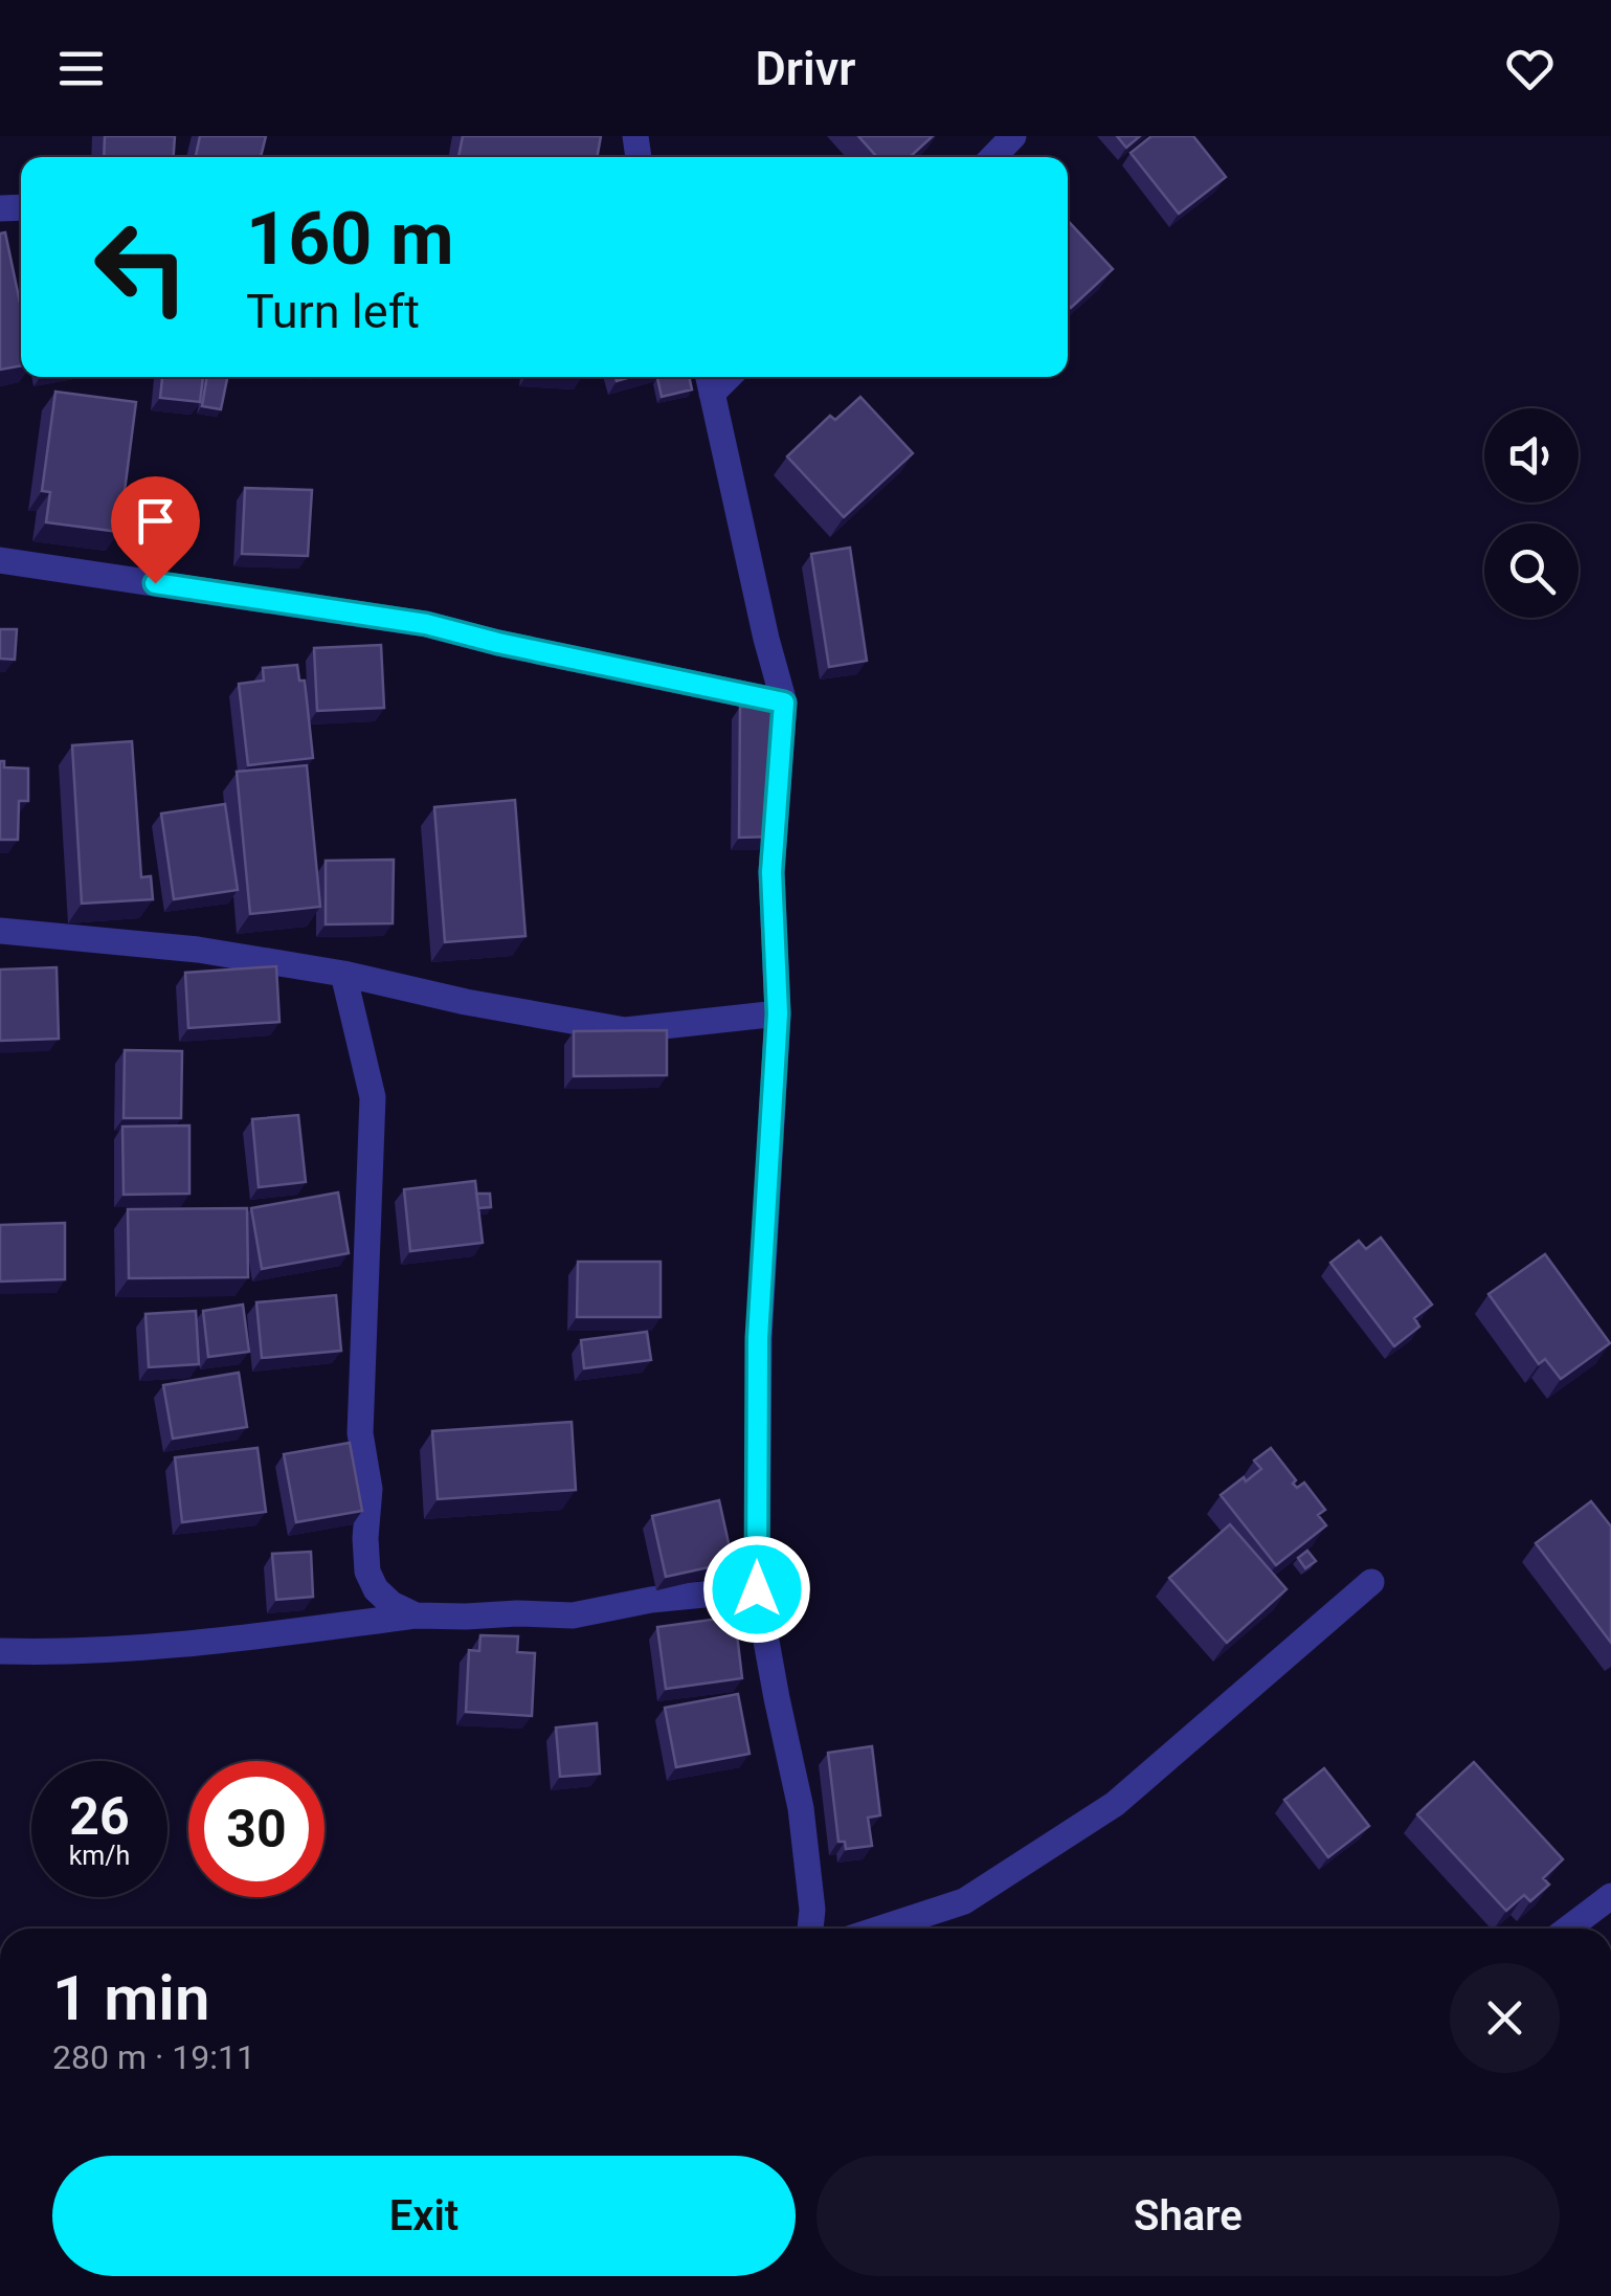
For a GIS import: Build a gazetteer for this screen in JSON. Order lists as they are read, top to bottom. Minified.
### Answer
{"page":{"header":"Drivr","turn":["160 m","Turn left"],"speed":"26 km/h","limit":"30","heading":["1 min","280 m · 19:11"],"buttons":["Exit","Share"]}}
